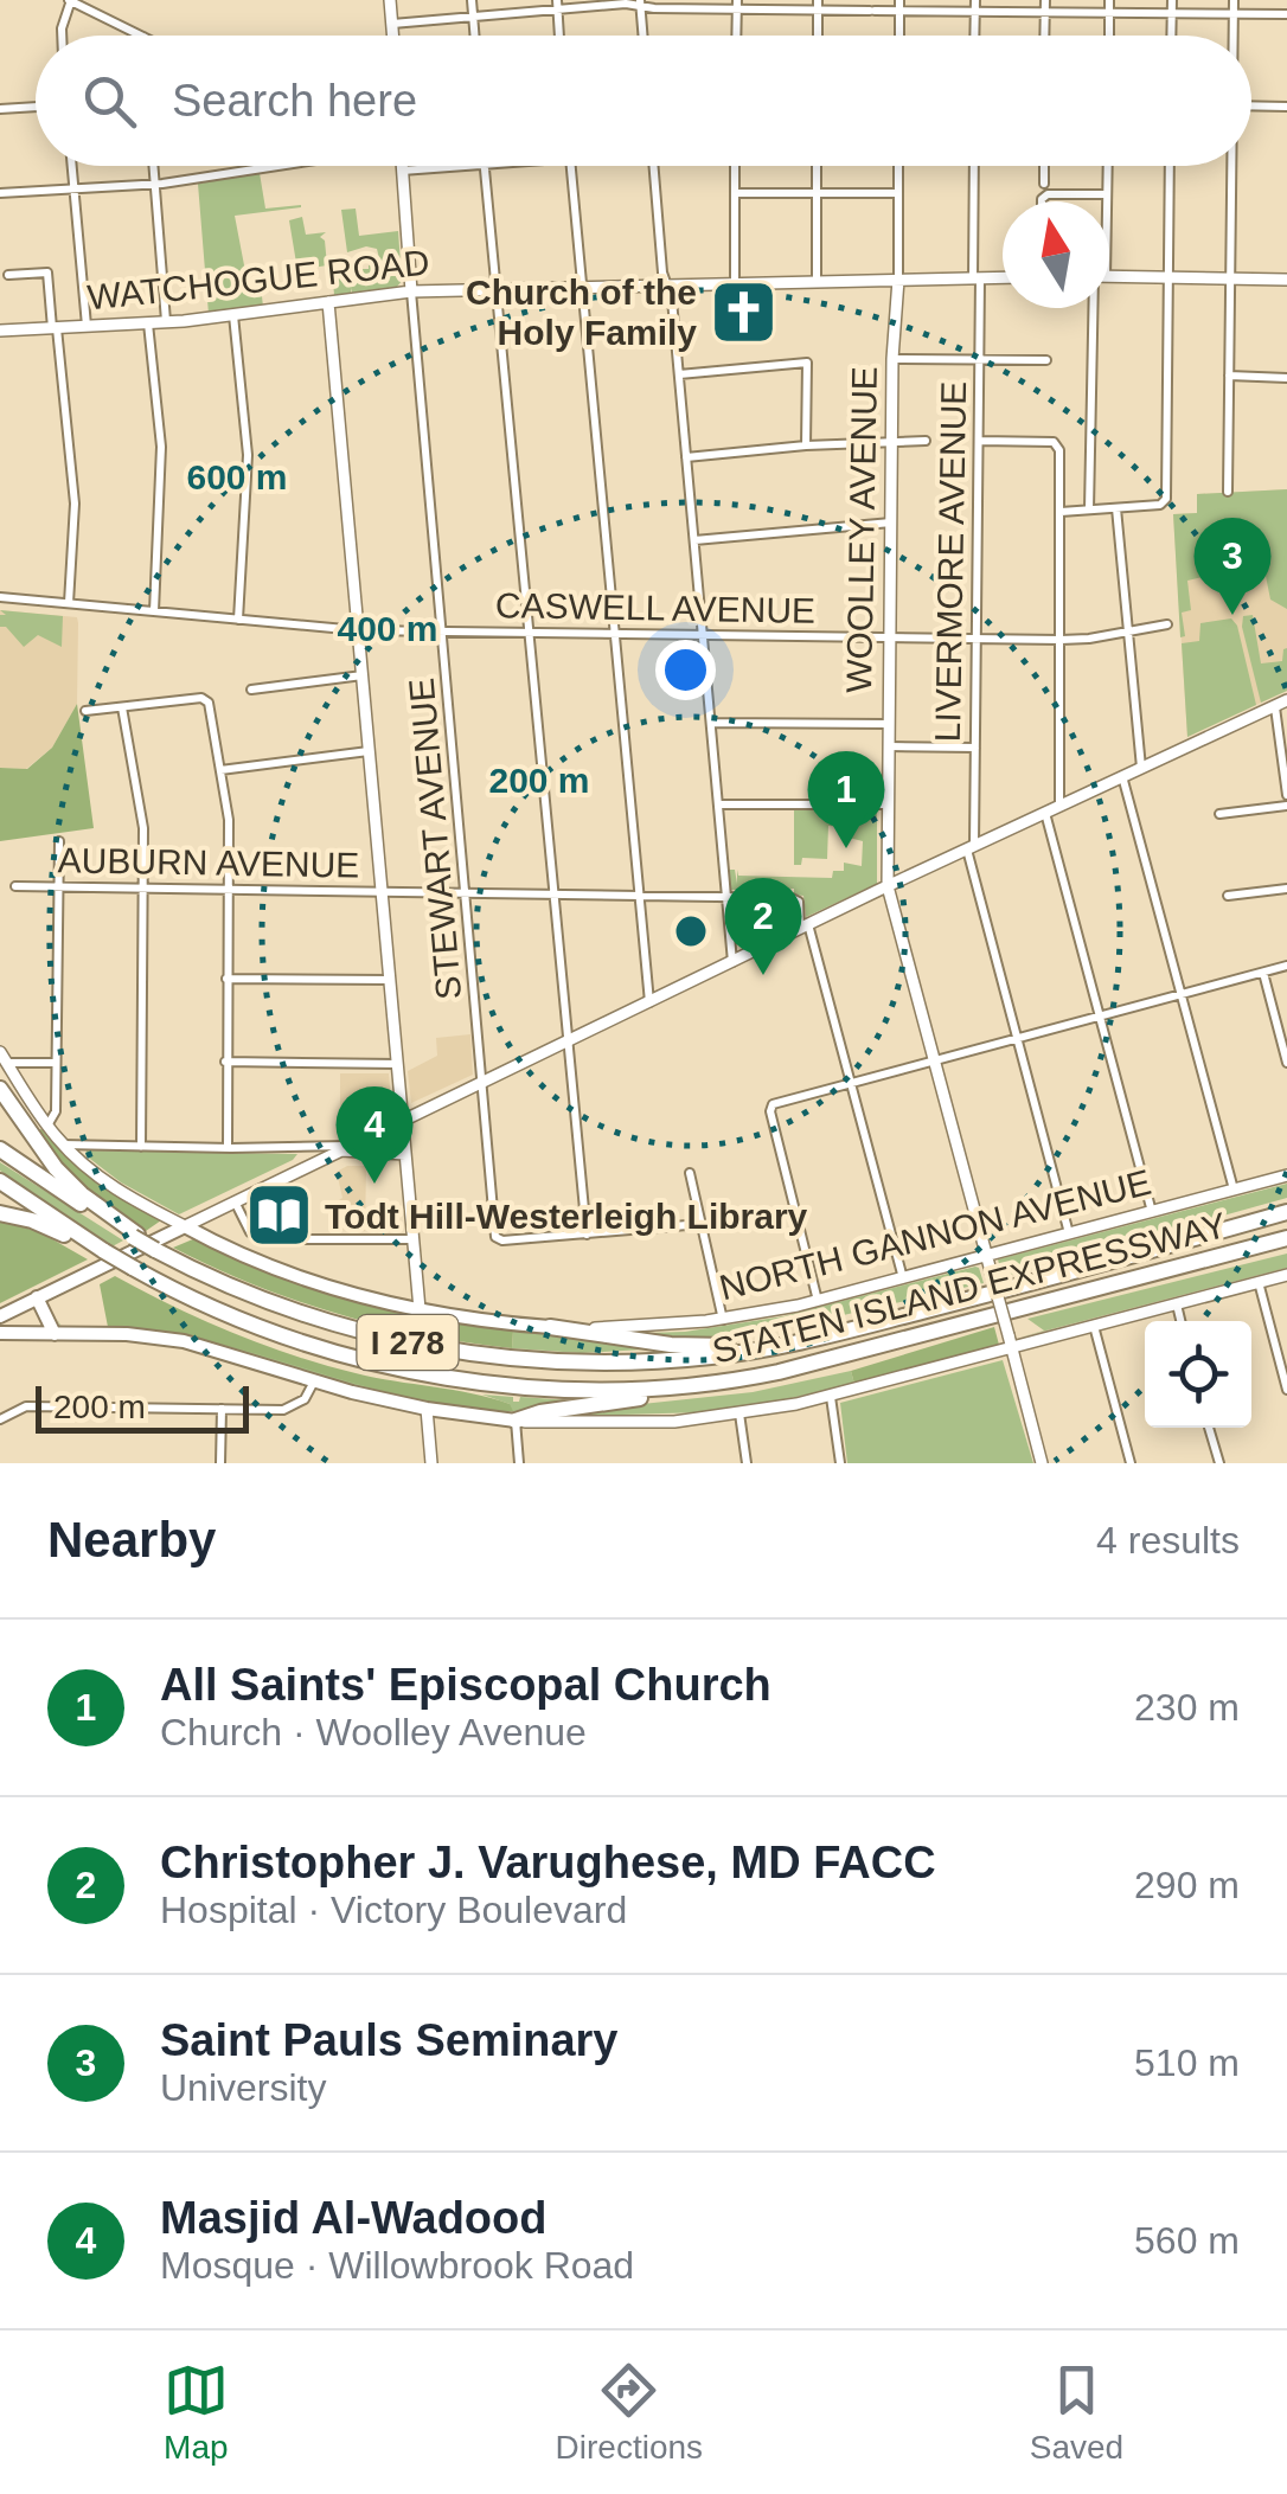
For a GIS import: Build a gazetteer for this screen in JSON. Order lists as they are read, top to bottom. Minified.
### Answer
{"streets":{"highway":["STATEN ISLAND EXPRESSWAY","I 278"],"main road":["NORTH GANNON AVENUE"],"street":["WATCHOGUE ROAD","WOOLLEY AVENUE","LIVERMORE AVENUE","CASWELL AVENUE","STEWART AVENUE","AUBURN AVENUE"]},"crossings":[["WATCHOGUE ROAD","WOOLLEY AVENUE"],["WATCHOGUE ROAD","LIVERMORE AVENUE"],["WATCHOGUE ROAD","STEWART AVENUE"],["WOOLLEY AVENUE","CASWELL AVENUE"],["WOOLLEY AVENUE","NORTH GANNON AVENUE"],["LIVERMORE AVENUE","CASWELL AVENUE"],["LIVERMORE AVENUE","NORTH GANNON AVENUE"],["CASWELL AVENUE","STEWART AVENUE"],["STEWART AVENUE","AUBURN AVENUE"]],"places":{"church":["Church of the Holy Family"],"library":["Todt Hill-Westerleigh Library"]},"scale_bar":"200 m","north":"top","page":{"search":"Search here","pins":["3","1","2","4"],"scale":"200 m","heading":["Nearby","4 results"],"list":[{"mark":"1","name":"All Saints' Episcopal Church","note":"Church · Woolley Avenue","value":"230 m"},{"mark":"2","name":"Christopher J. Varughese, MD FACC","note":"Hospital · Victory Boulevard","value":"290 m"},{"mark":"3","name":"Saint Pauls Seminary","note":"University","value":"510 m"},{"mark":"4","name":"Masjid Al-Wadood","note":"Mosque · Willowbrook Road","value":"560 m"}],"nav":["Map","Directions","Saved"]},"rings":["600 m","400 m","200 m"]}
